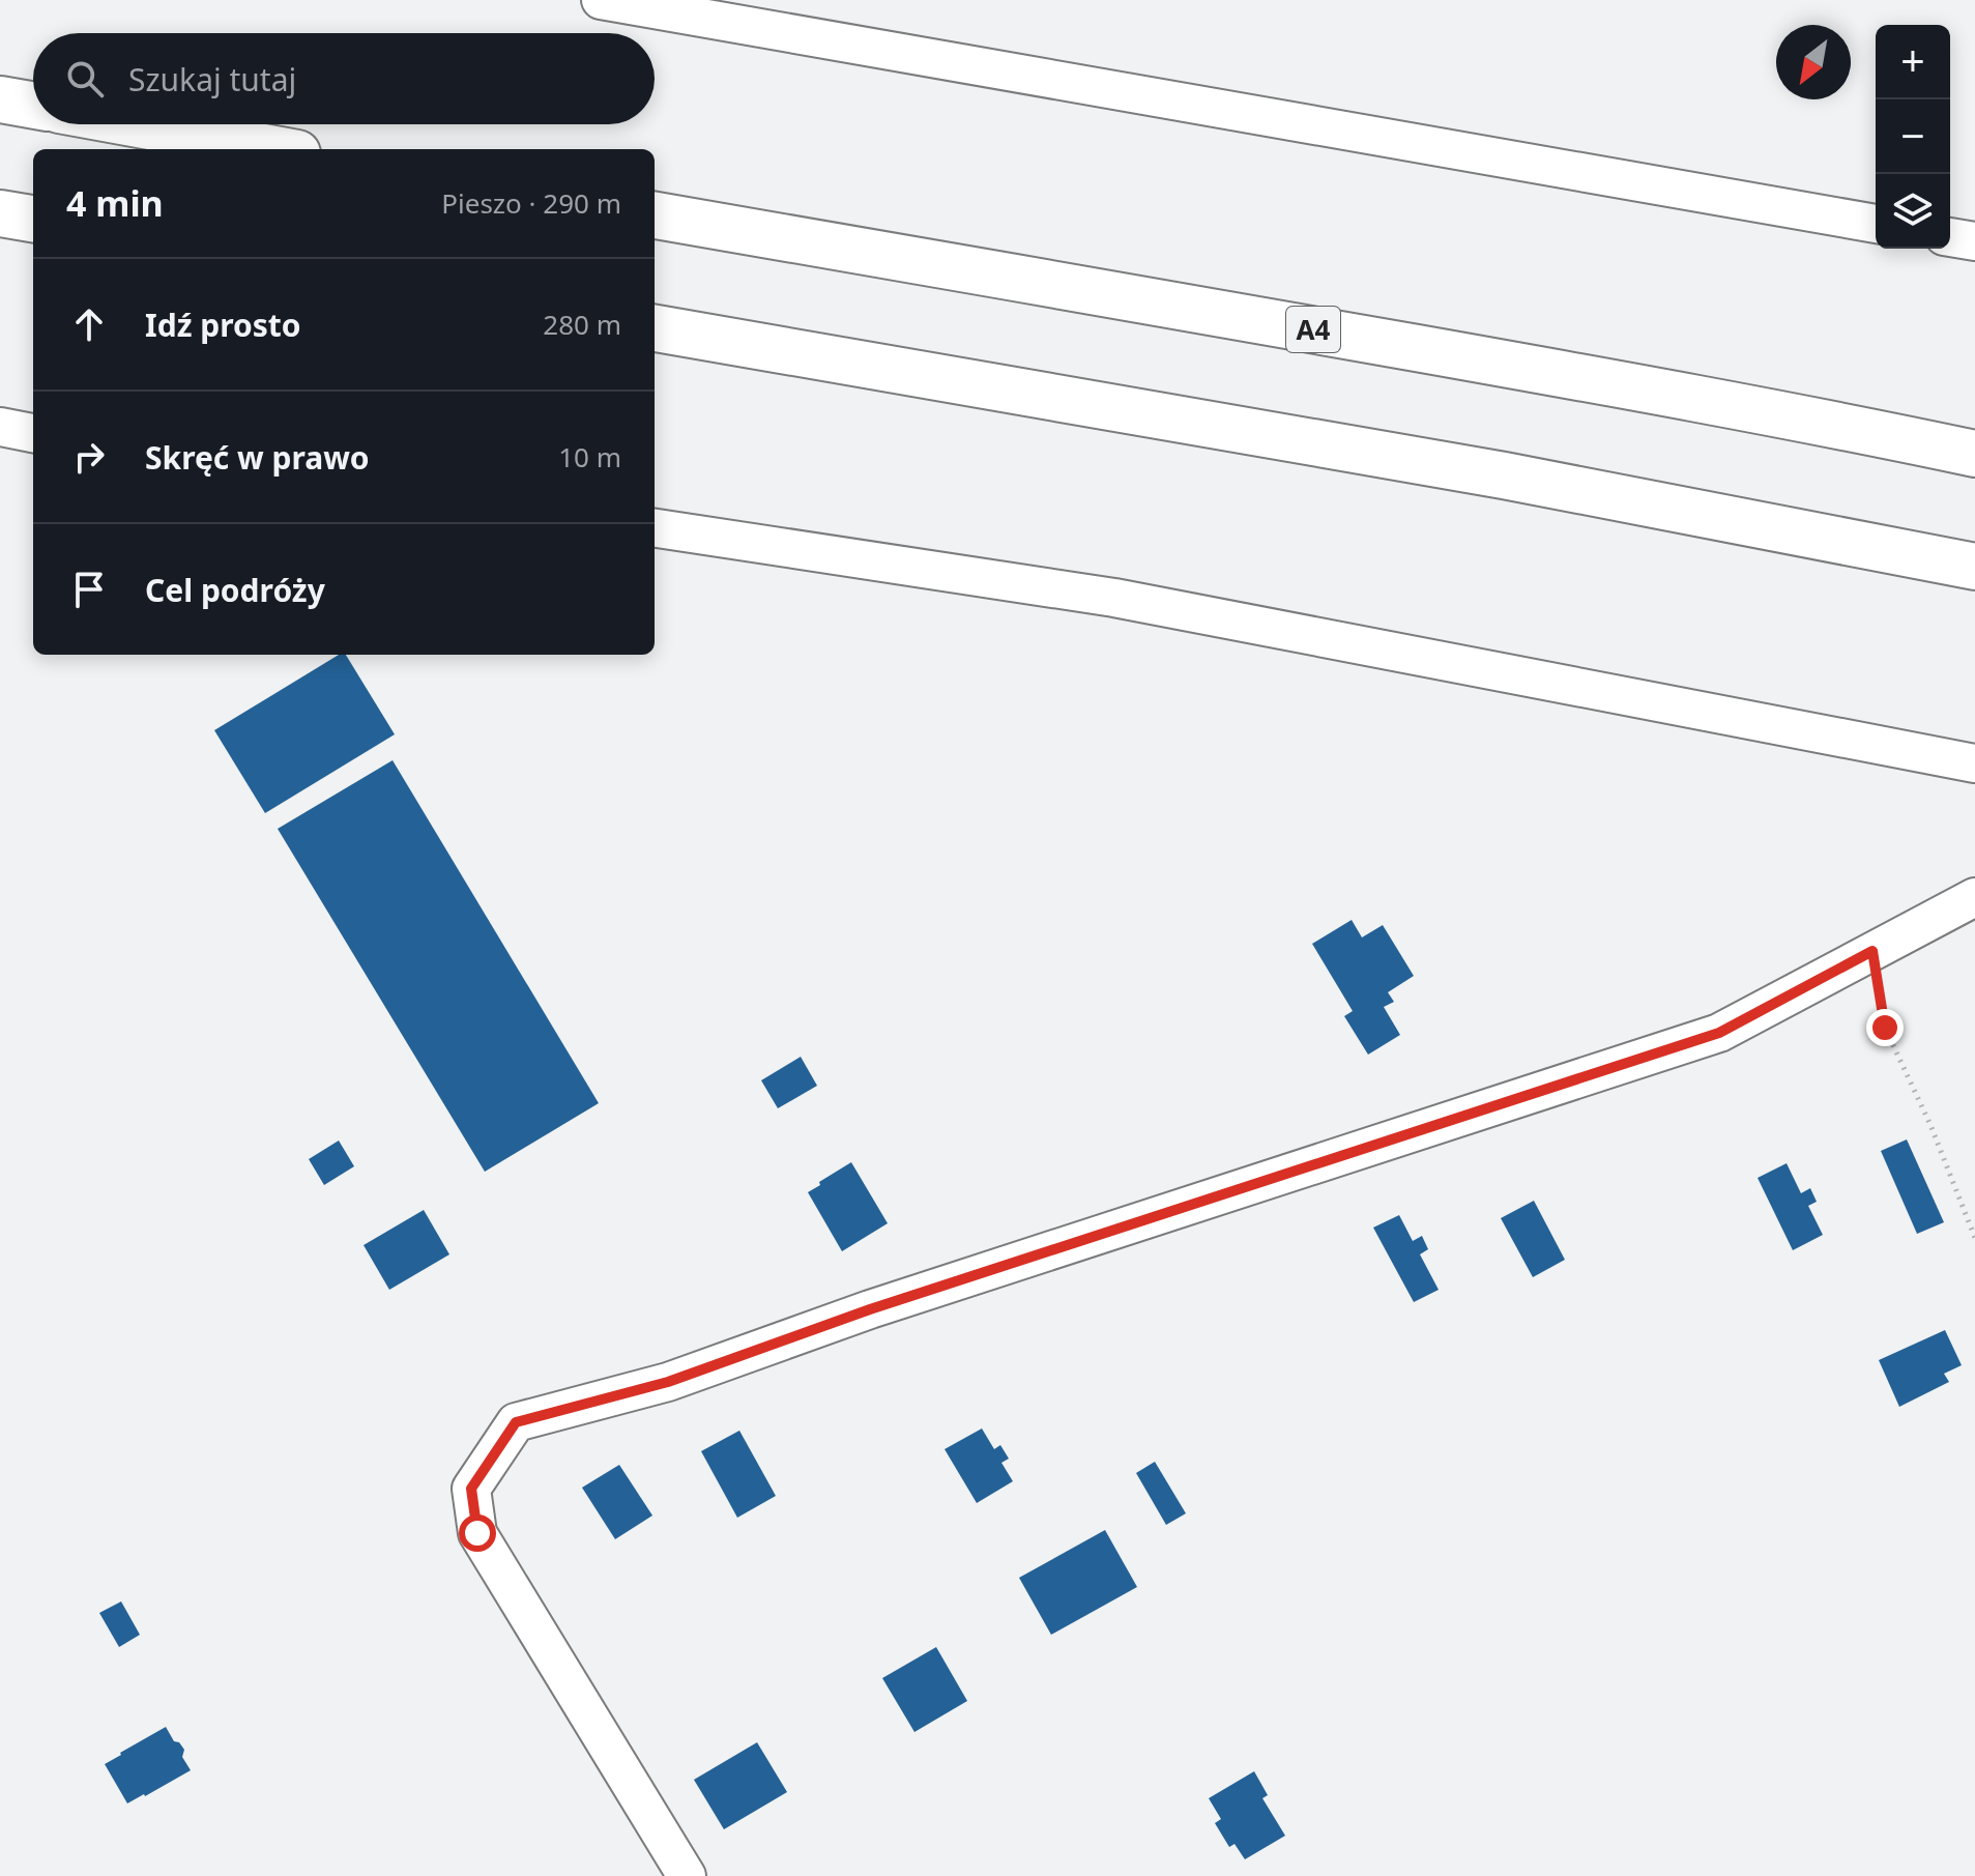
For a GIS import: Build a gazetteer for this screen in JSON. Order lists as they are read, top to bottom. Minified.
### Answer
{"streets":{"highway":["A4"]},"north":"bottom left","page":{"map_buttons":["+","−"],"search":"Szukaj tutaj","heading":["4 min","Pieszo · 290 m"],"list":[["Idź prosto","280 m"],["Skręć w prawo","10 m"],"Cel podróży"]}}
